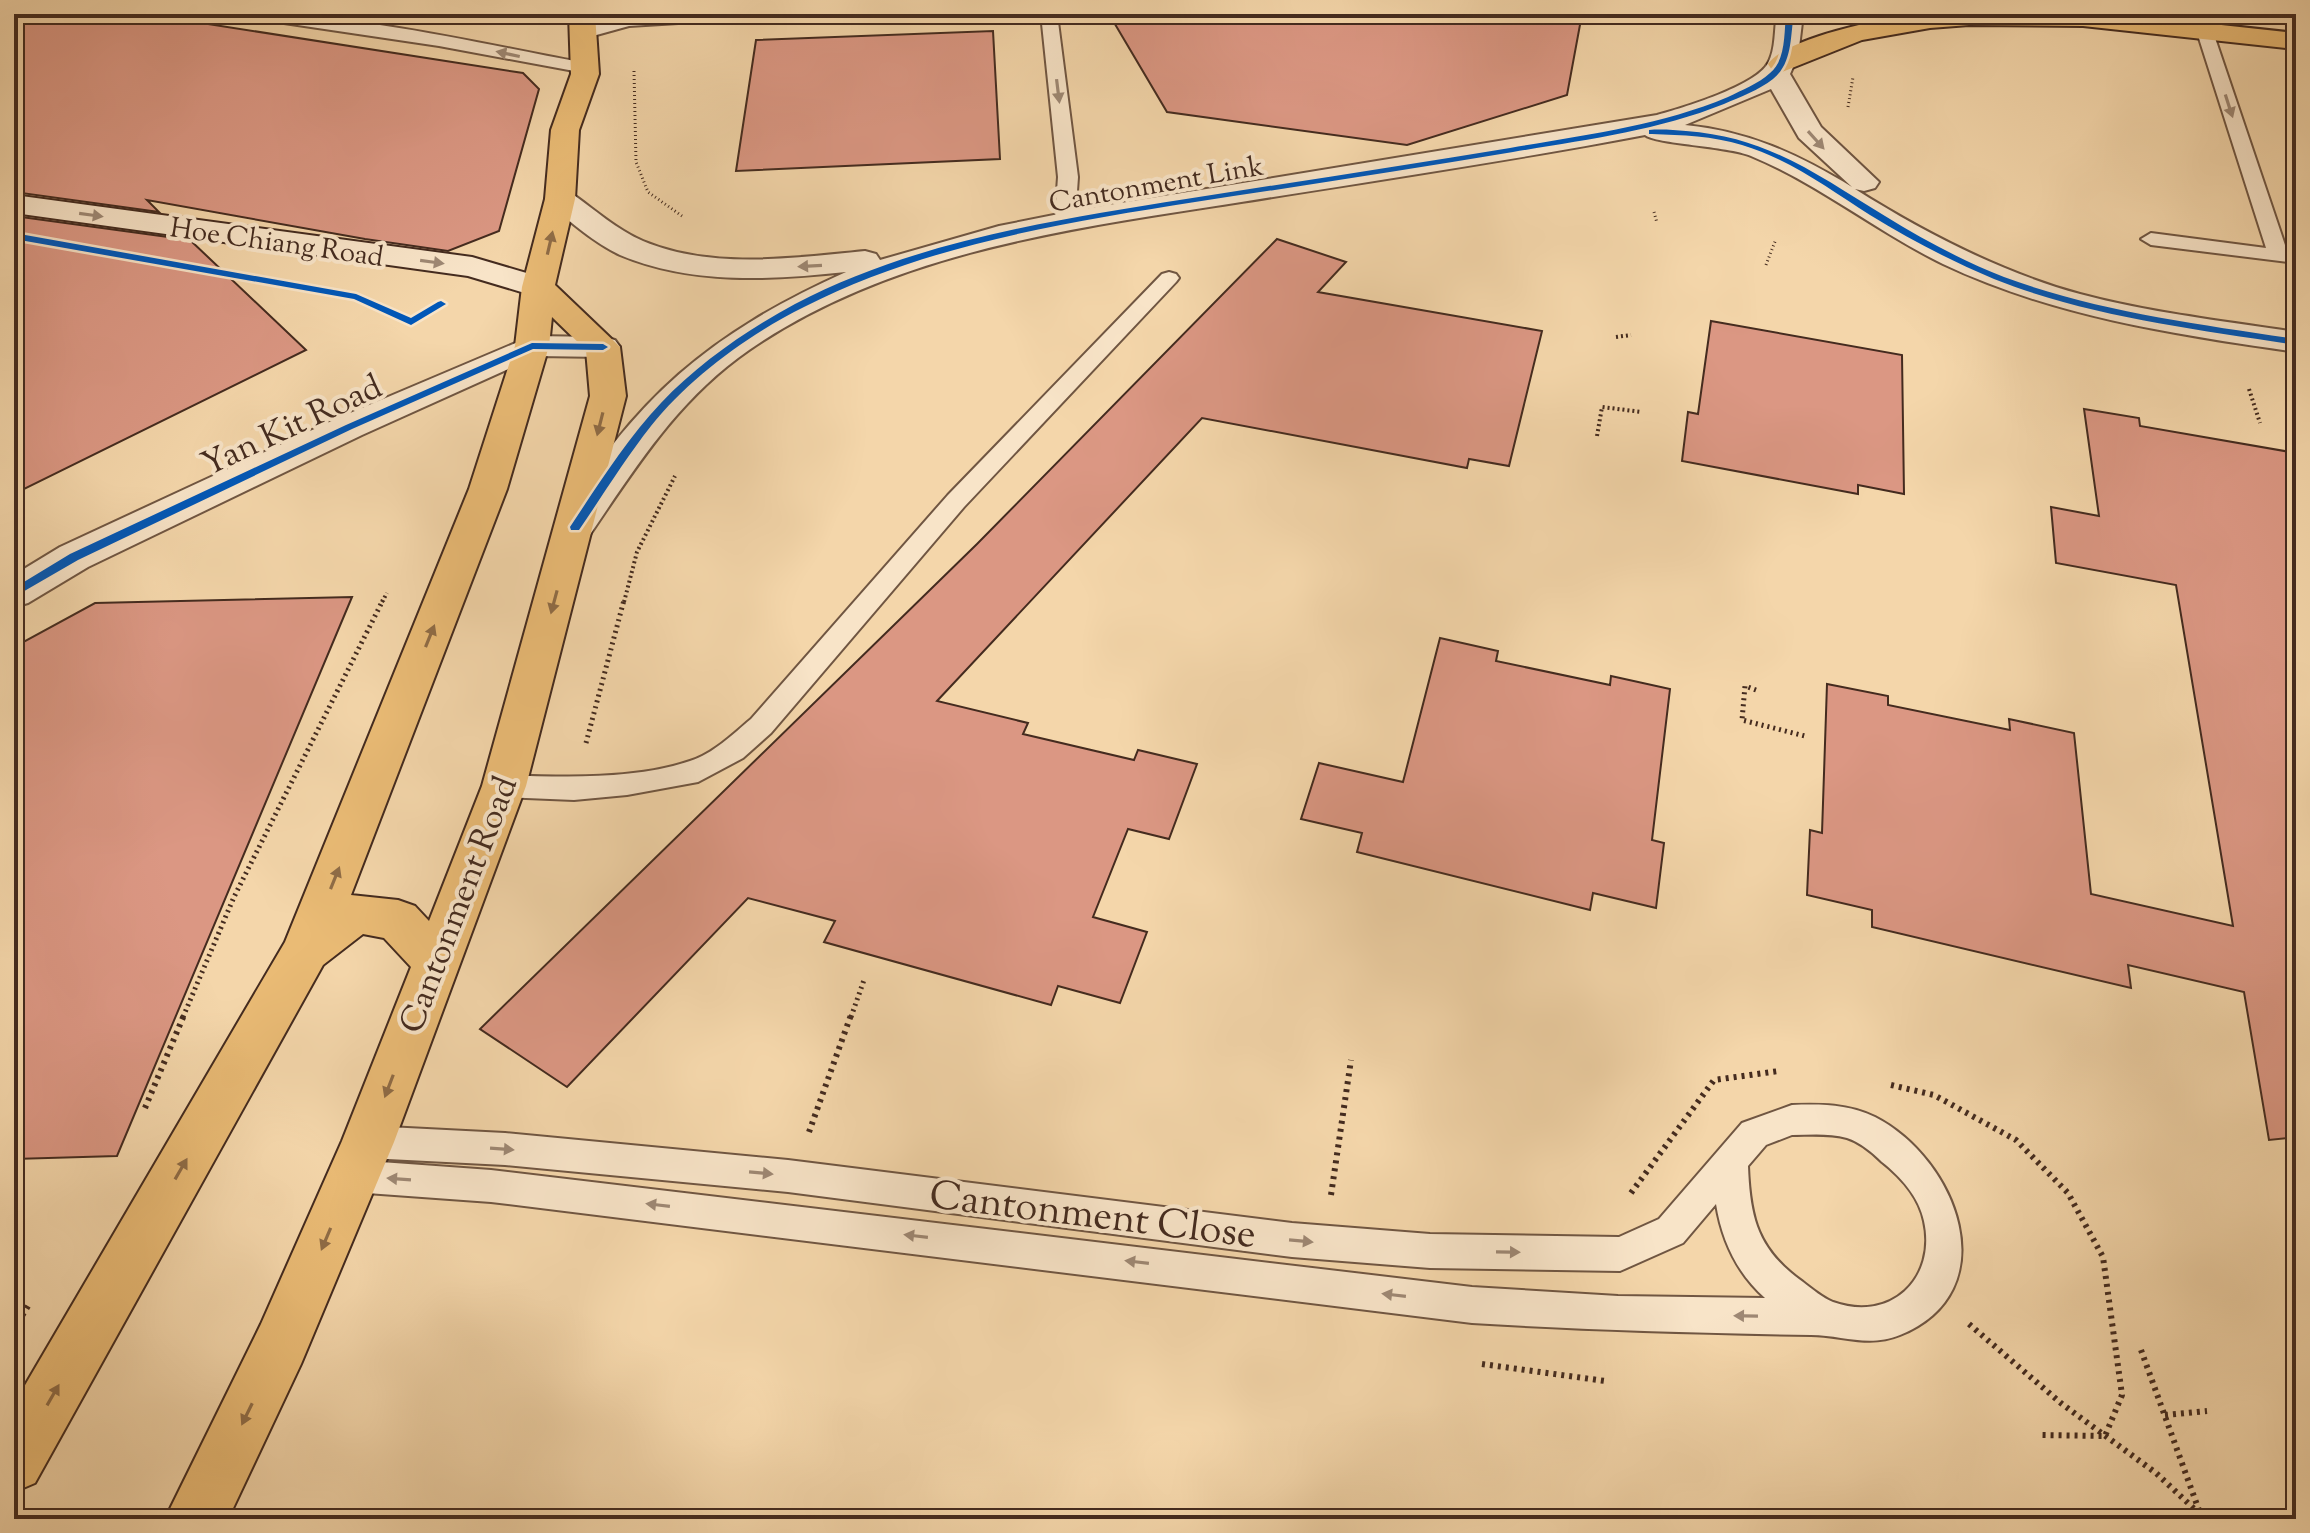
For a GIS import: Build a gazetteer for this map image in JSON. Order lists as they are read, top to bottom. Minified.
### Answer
{"streets":{"main road":["Cantonment Road"],"street":["Cantonment Link","Hoe Chiang Road","Yan Kit Road"],"lane":["Cantonment Close"]},"crossings":[["Cantonment Link","Cantonment Road"],["Yan Kit Road","Cantonment Road"],["Cantonment Road","Cantonment Close"]],"one_way":["Hoe Chiang Road"]}
